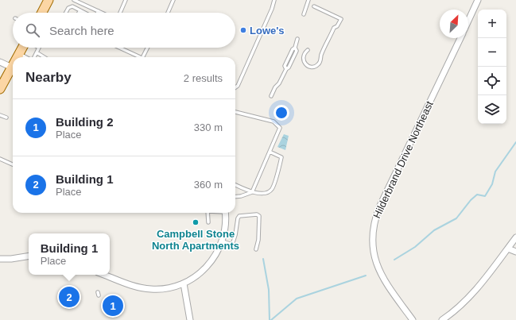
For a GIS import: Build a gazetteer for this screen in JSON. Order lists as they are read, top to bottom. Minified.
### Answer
{"streets":{"street":["Hilderbrand Drive Northeast"]},"places":["Lowe's","Campbell Stone North Apartments"],"north":"top right","page":{"map_buttons":["+","−"],"search":"Search here","heading":["Nearby","2 results"],"list":[{"mark":"1","name":"Building 2","note":"Place","value":"330 m"},{"mark":"2","name":"Building 1","note":"Place","value":"360 m"}],"popup":["Building 1","Place"],"pins":["2","1"]}}
